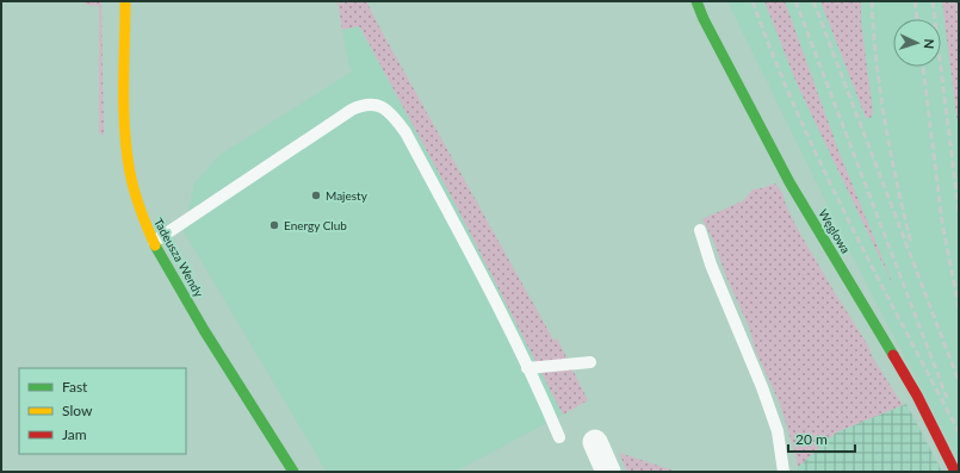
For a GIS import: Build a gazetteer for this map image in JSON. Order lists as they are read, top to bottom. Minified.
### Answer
{"streets":{"street":["Węglowa","Tadeusza Wendy"]},"places":["Majesty","Energy Club"],"legend":["Fast","Slow","Jam"],"scale_bar":"20 m","north":"right"}
